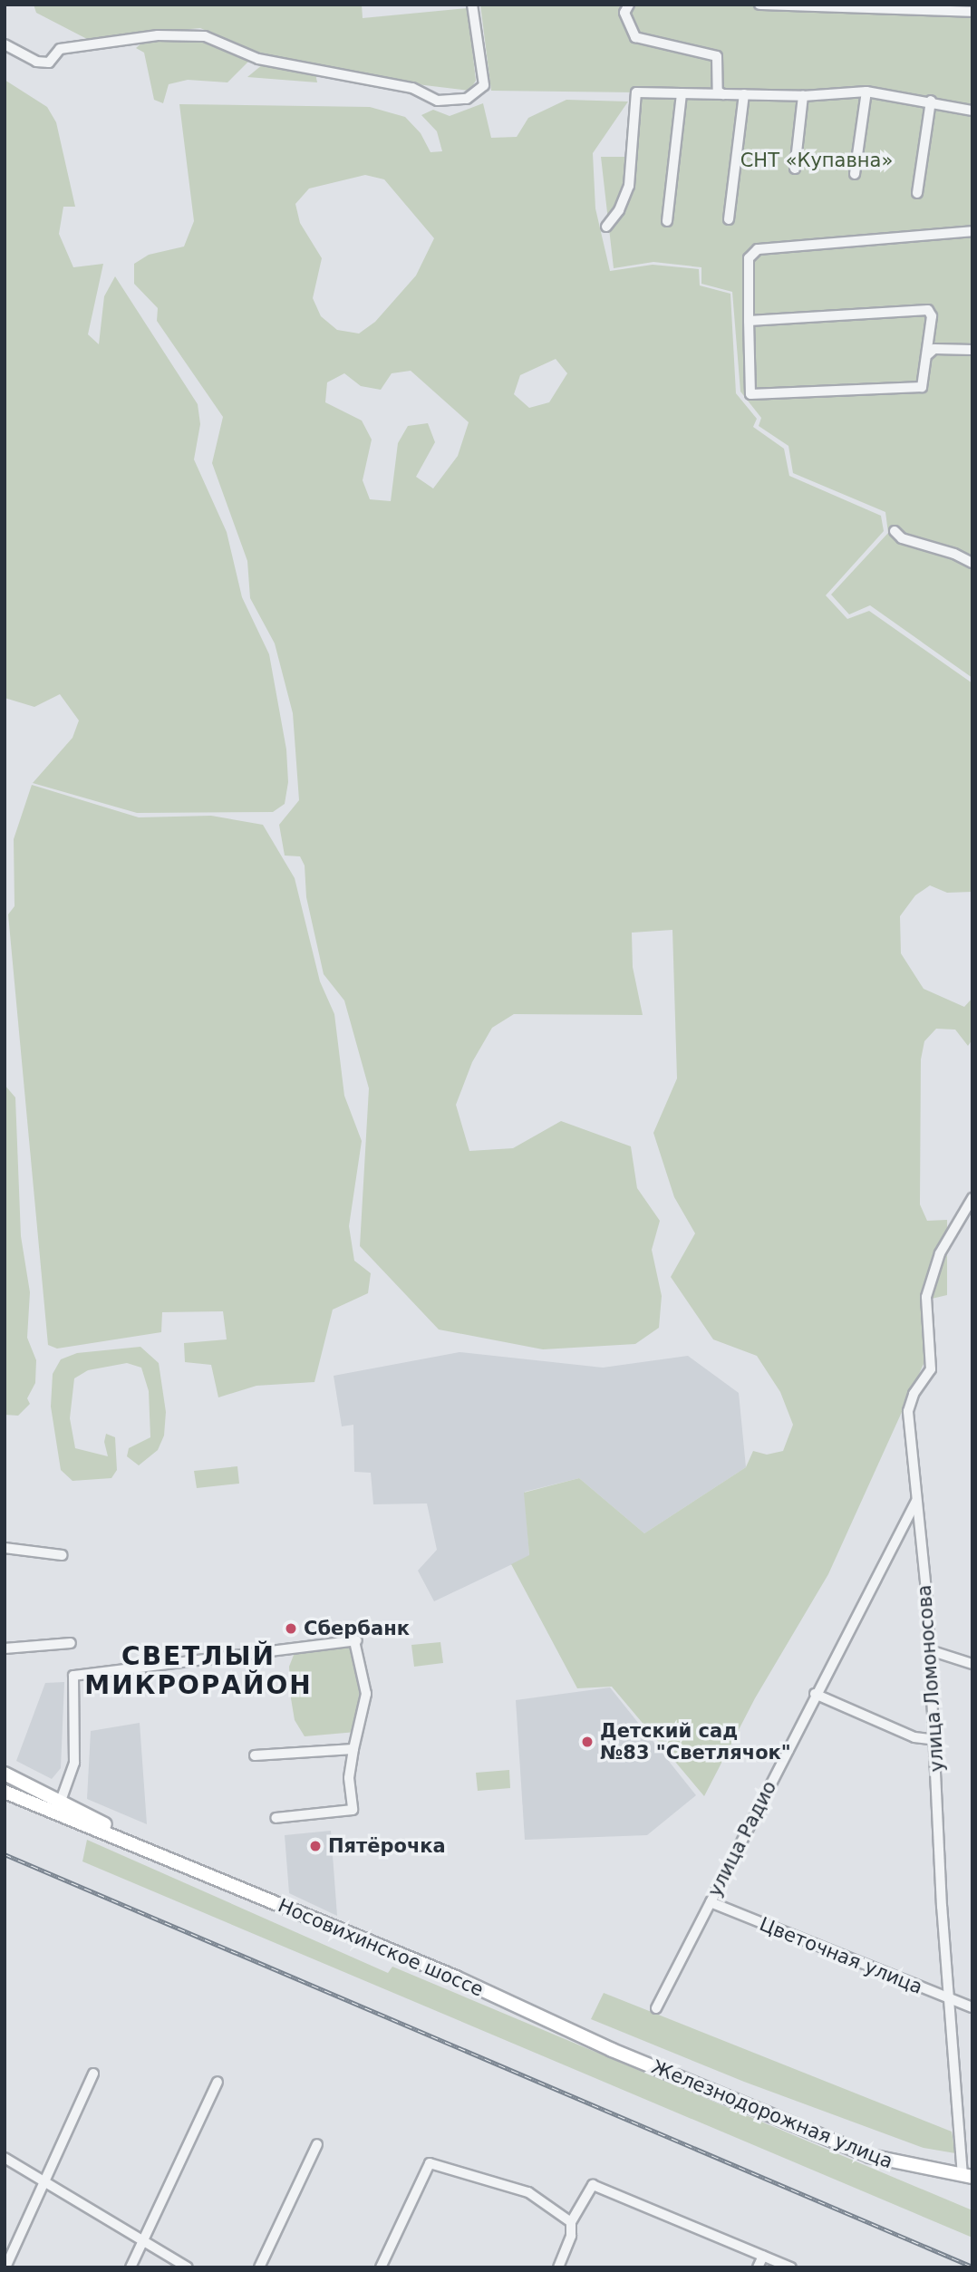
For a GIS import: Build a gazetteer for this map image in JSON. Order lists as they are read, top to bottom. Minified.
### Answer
{"streets":{"main road":["Носовихинское шоссе","Железнодорожная улица"],"street":["улица Ломоносова","улица Радио","Цветочная улица"]},"crossings":[["улица Ломоносова","улица Радио"],["улица Ломоносова","Цветочная улица"],["улица Ломоносова","Железнодорожная улица"],["улица Радио","Цветочная улица"],["Носовихинское шоссе","Железнодорожная улица"]],"districts":["СВЕТЛЫЙ МИКРОРАЙОН"],"parks":["СНТ «Купавна»"],"places":["Сбербанк","Детский сад №83 \"Светлячок\"","Пятёрочка"]}
